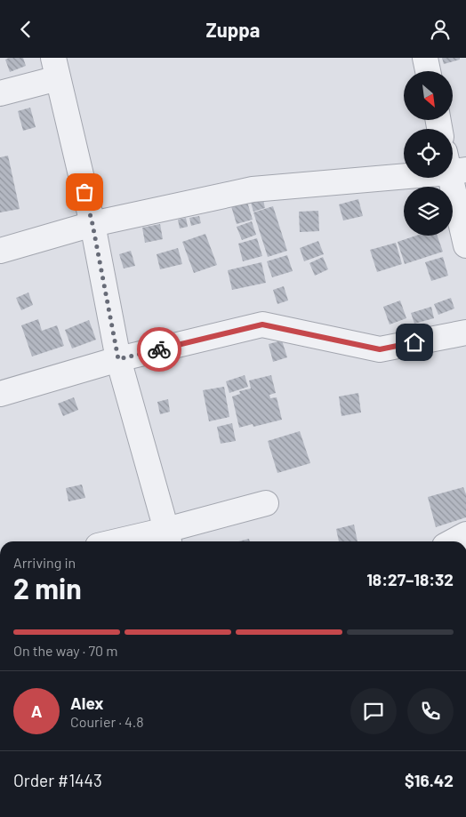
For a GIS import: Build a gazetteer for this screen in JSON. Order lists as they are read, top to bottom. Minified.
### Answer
{"north":"bottom right","page":{"header":"Zuppa","heading":["2 min","Arriving in","18:27–18:32"],"panel":["Alex","Courier · 4.8","Order #1443","$16.42"],"bar":"On the way · 70 m","round":"A"}}
